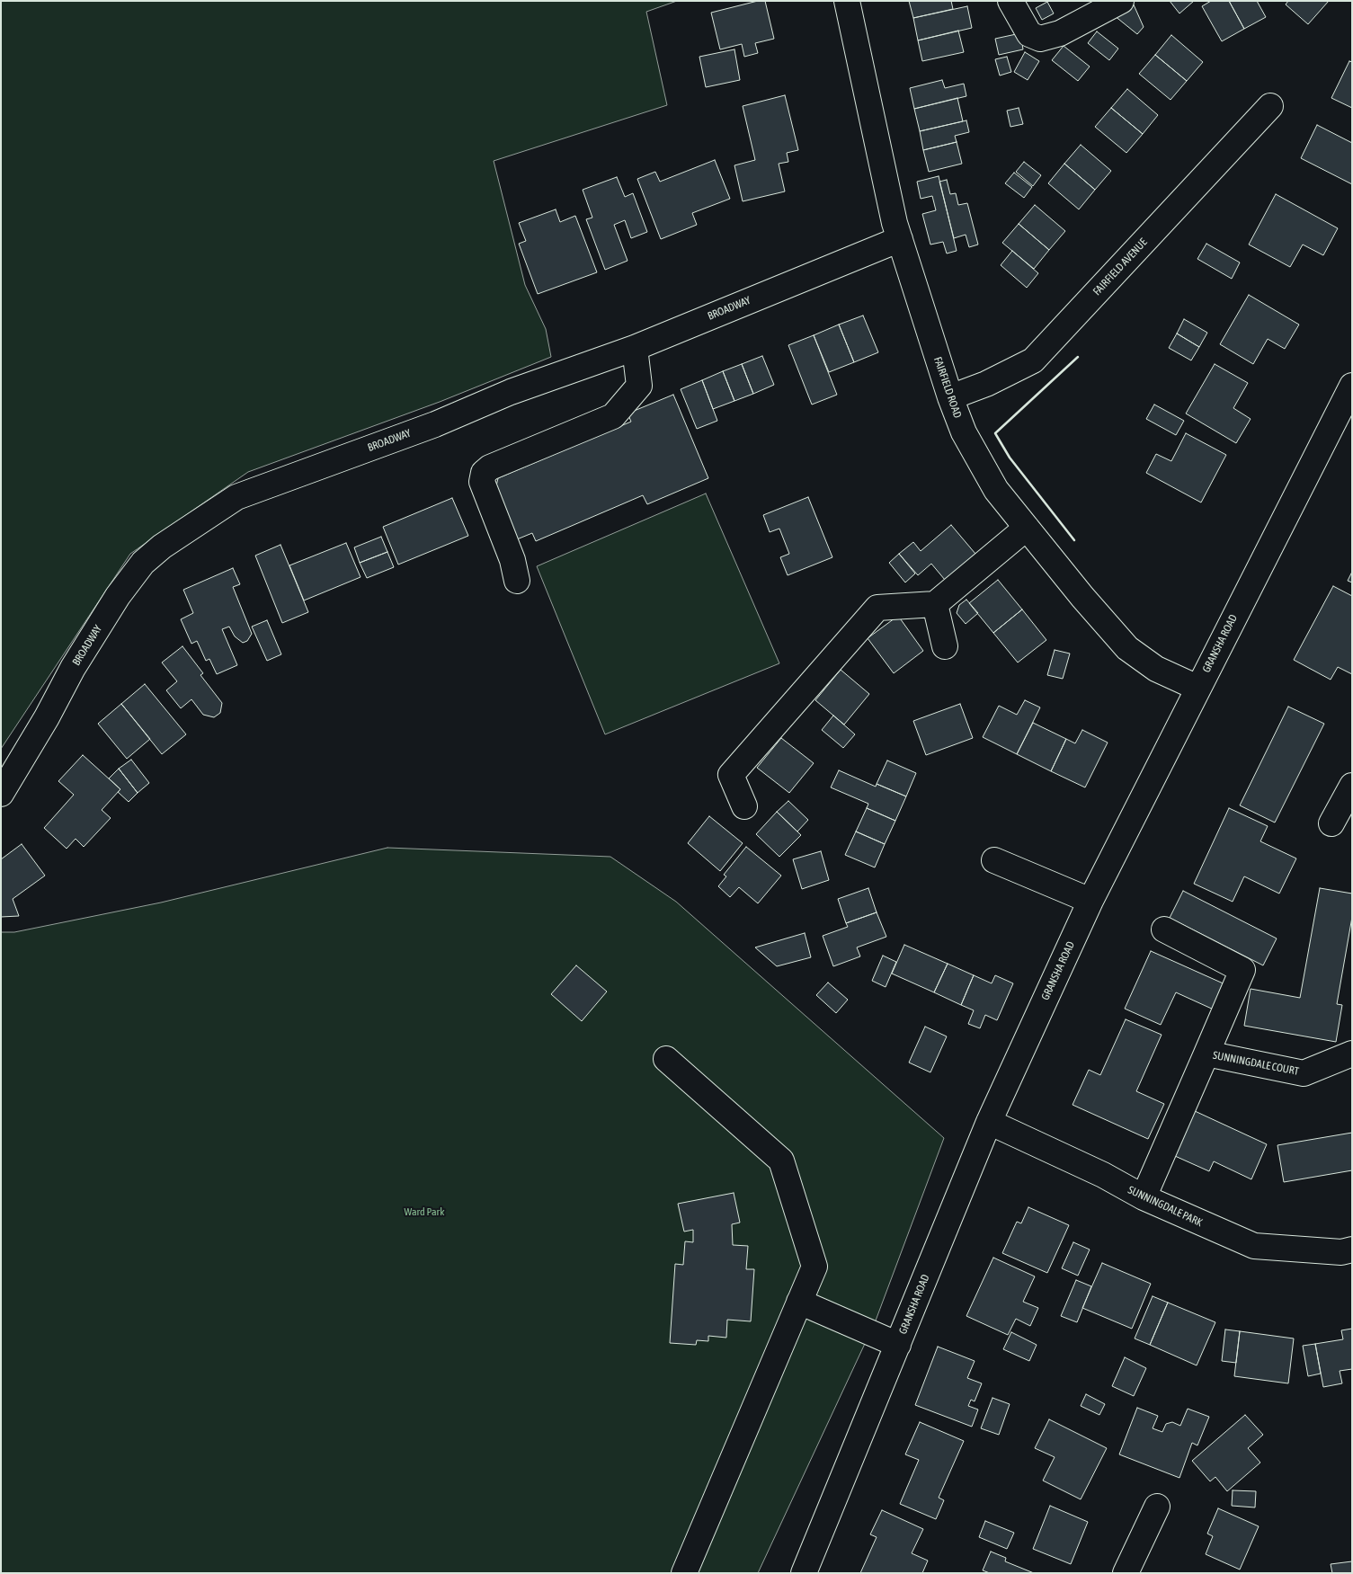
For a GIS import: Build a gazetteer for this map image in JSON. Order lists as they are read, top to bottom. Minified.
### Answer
{"streets":{"street":["FAIRFIELD AVENUE","BROADWAY","FAIRFIELD ROAD","GRANSHA ROAD","SUNNINGDALE COURT","SUNNINGDALE PARK"]},"crossings":[["FAIRFIELD AVENUE","FAIRFIELD ROAD"],["BROADWAY","FAIRFIELD ROAD"],["FAIRFIELD ROAD","GRANSHA ROAD"],["GRANSHA ROAD","SUNNINGDALE PARK"],["SUNNINGDALE COURT","SUNNINGDALE PARK"]],"parks":["Ward Park"]}
